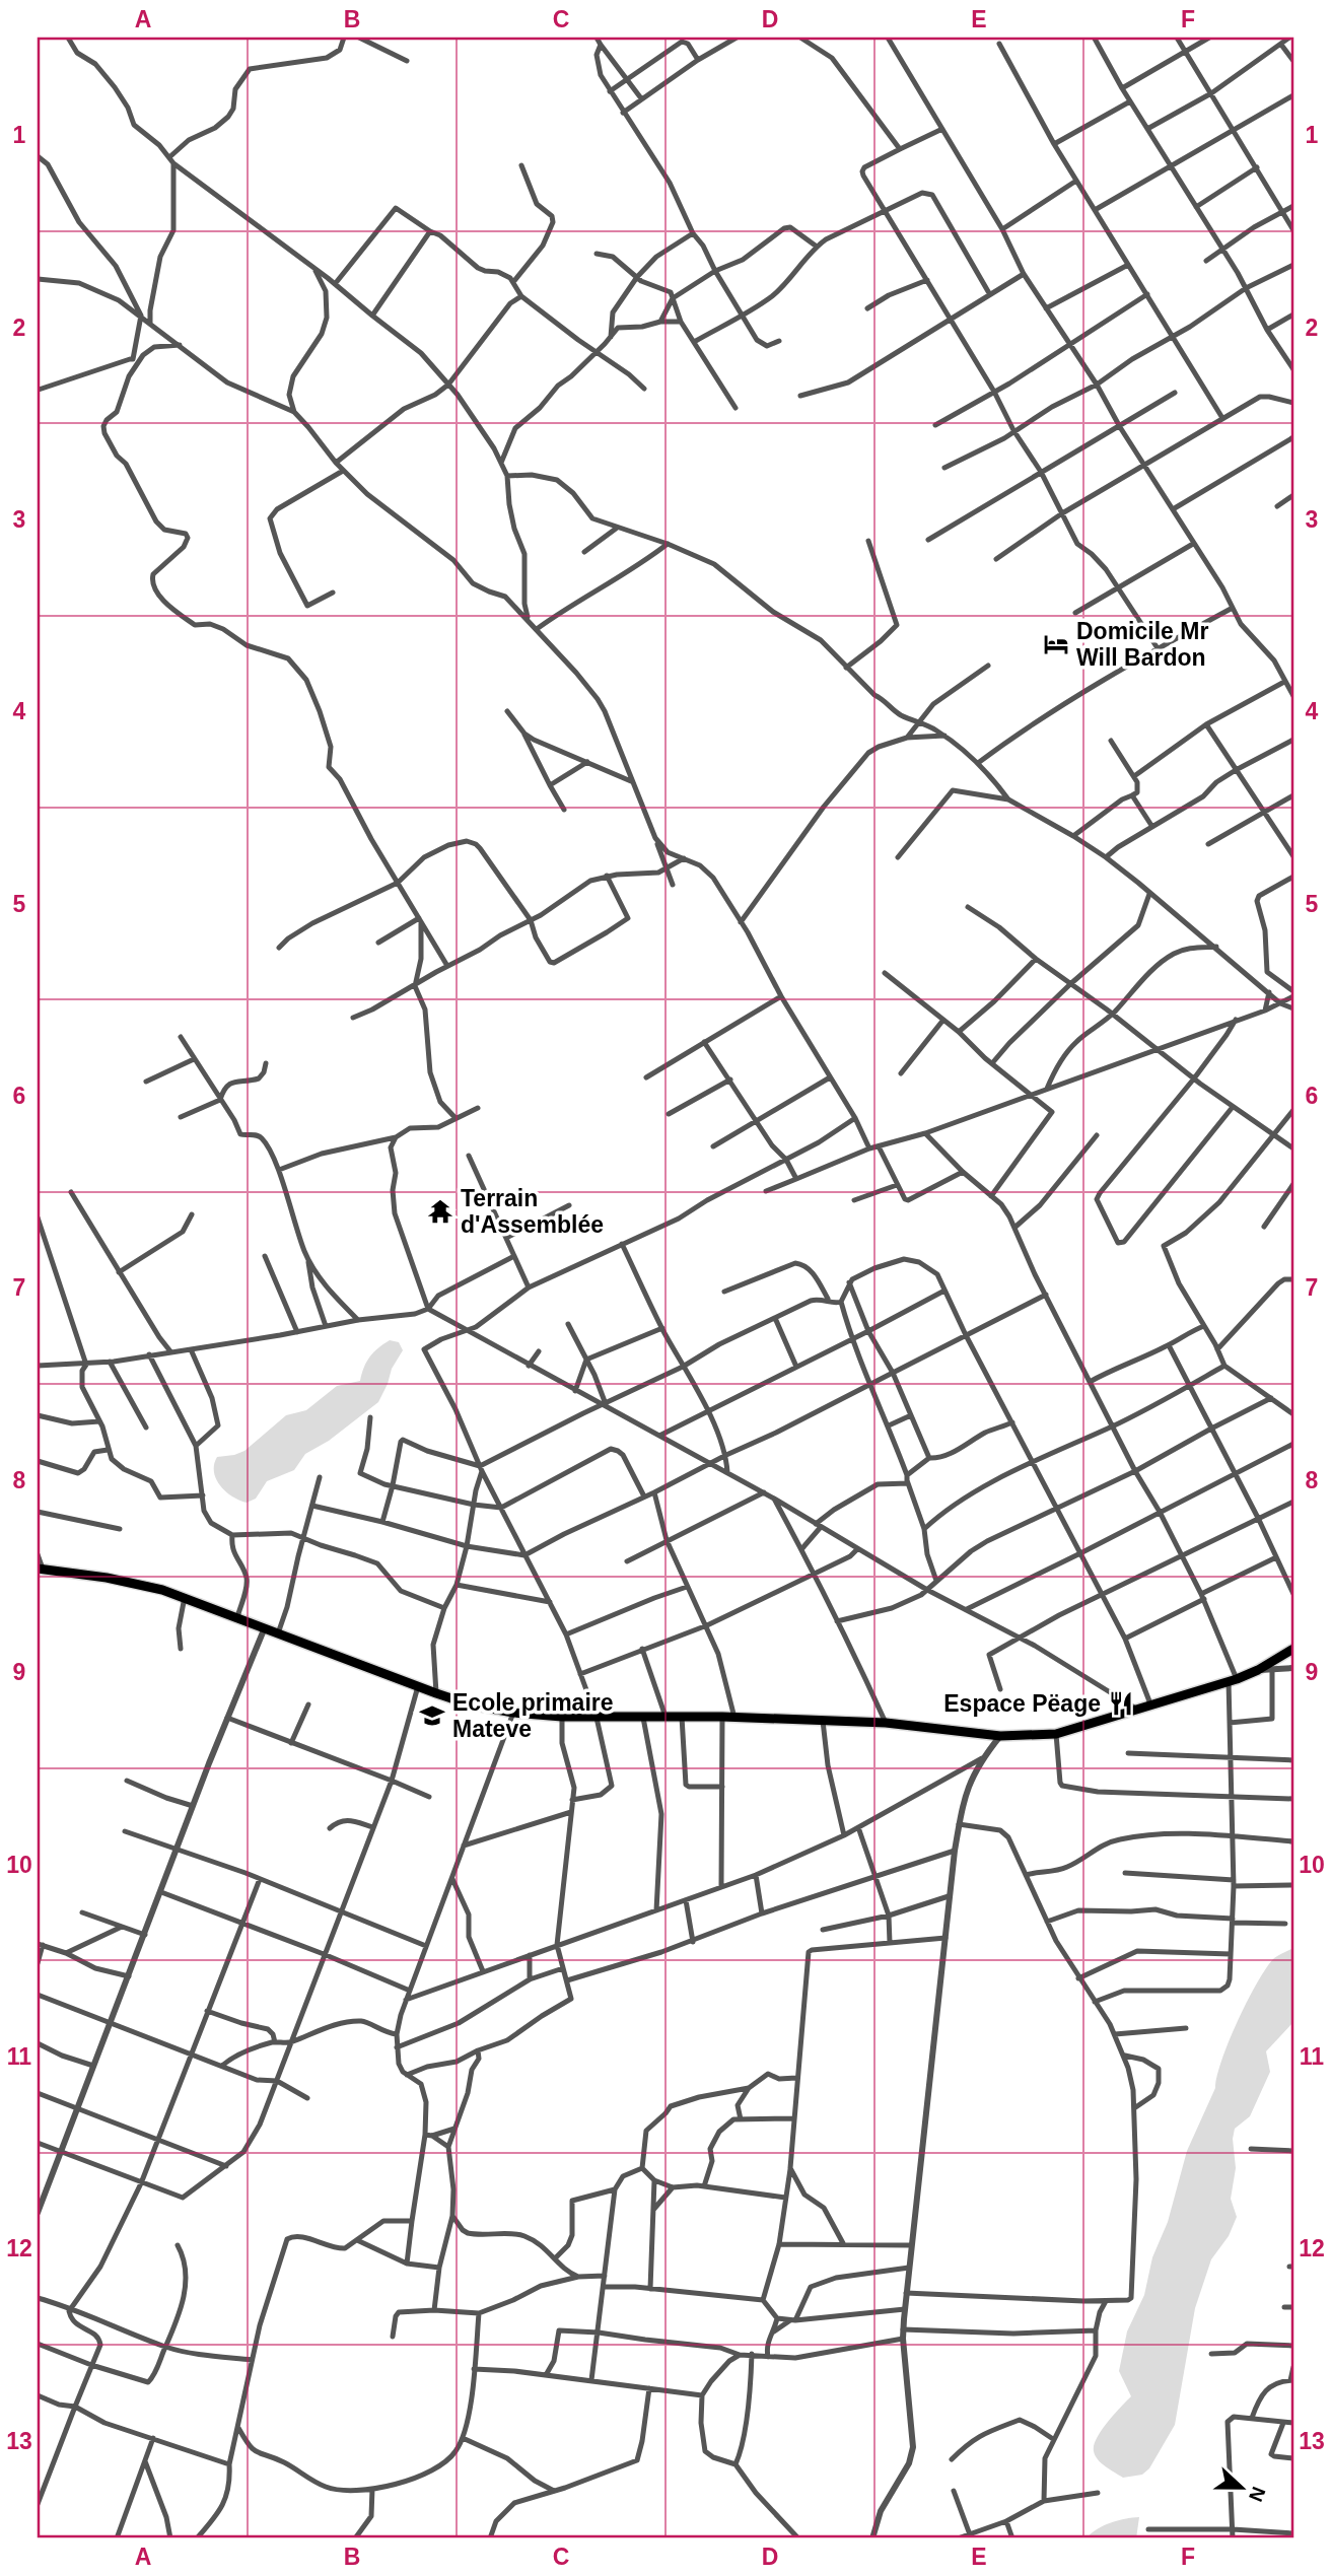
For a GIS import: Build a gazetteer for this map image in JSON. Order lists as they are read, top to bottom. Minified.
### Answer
{"places":{"hotel":["Domicile Mr Will Bardon"],"temple":["Terrain d'Assemblée"],"restaurant":["Espace Pëage"],"school or university":["Ecole primaire Mateve"]},"north":"right","grid":{"columns":["A","B","C","D","E","F"],"rows":["1","2","3","4","5","6","7","8","9","10","11","12","13"]}}
